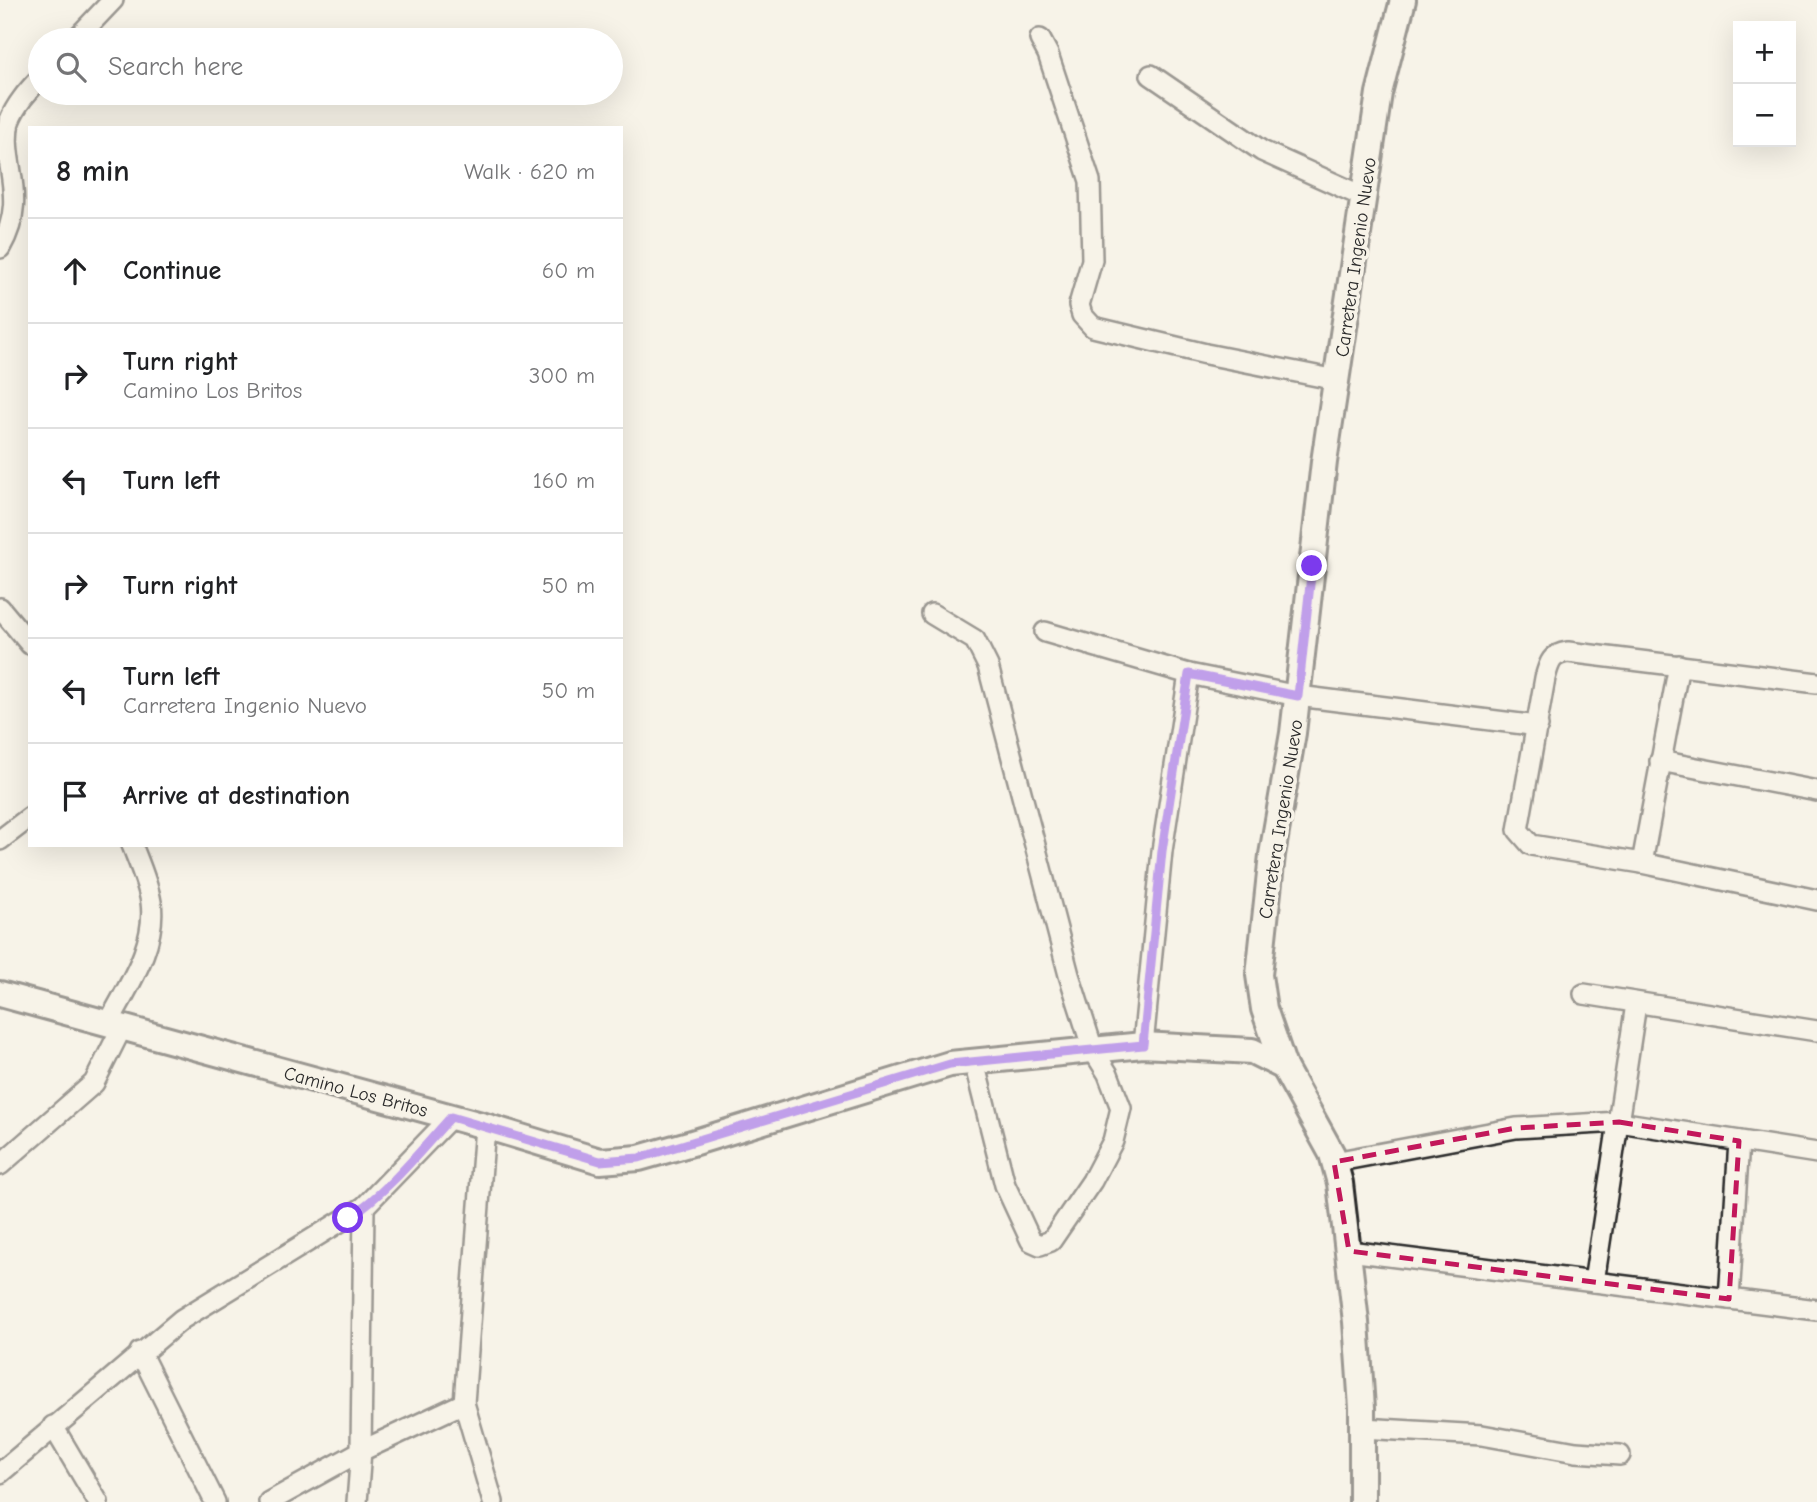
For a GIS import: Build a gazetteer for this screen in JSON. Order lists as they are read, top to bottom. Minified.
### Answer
{"streets":{"street":["Carretera Ingenio Nuevo","Camino Los Britos"]},"crossings":[["Carretera Ingenio Nuevo","Camino Los Britos"]],"page":{"map_buttons":["+","−"],"search":"Search here","heading":["8 min","Walk · 620 m"],"list":[["Continue","60 m"],["Turn right","Camino Los Britos","300 m"],["Turn left","160 m"],["Turn right","50 m"],["Turn left","Carretera Ingenio Nuevo","50 m"],"Arrive at destination"]}}
